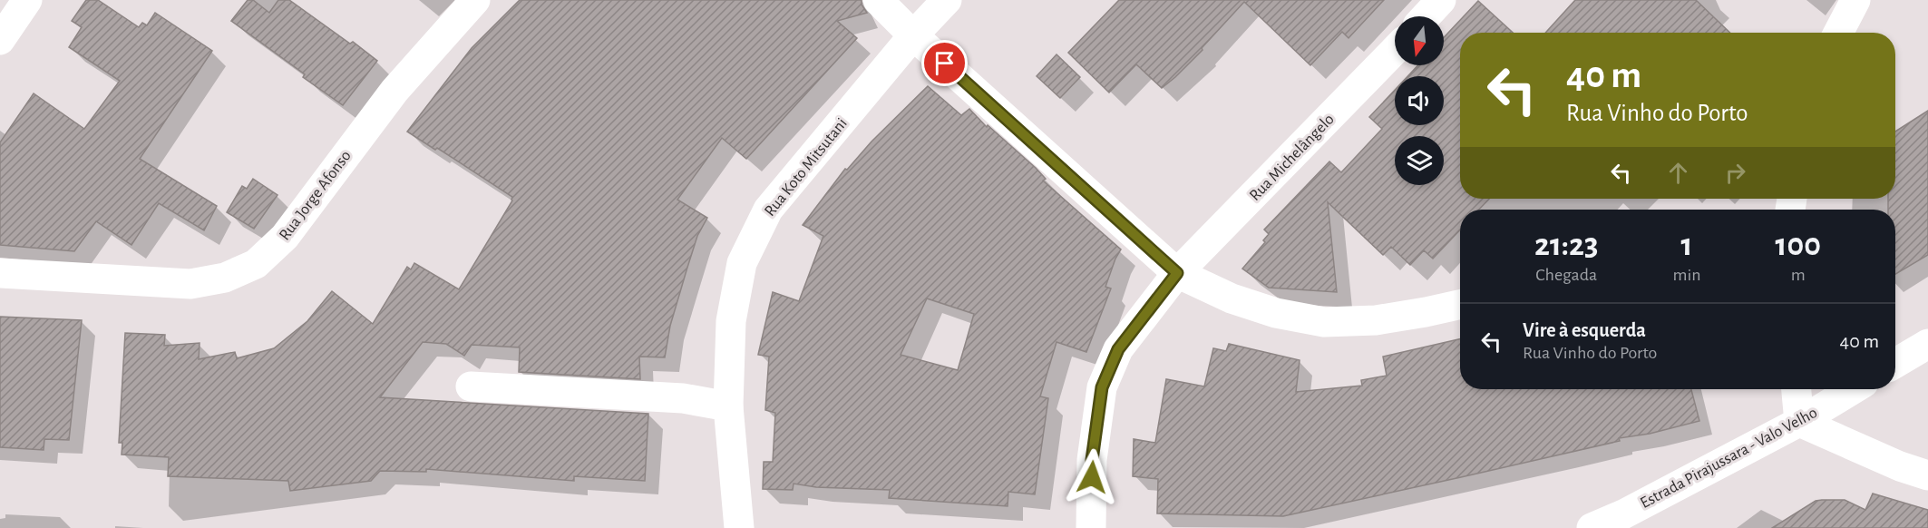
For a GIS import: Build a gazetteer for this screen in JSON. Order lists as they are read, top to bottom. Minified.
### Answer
{"streets":{"street":["Rua Michelângelo","Rua Koto Mitsutani","Rua Jorge Afonso","Estrada Pirajussara - Valo Velho"]},"north":"bottom","page":{"turn":["40 m","Rua Vinho do Porto"],"eta":["21:23","Chegada","1","min","100","m"],"list":[{"name":"Vire à esquerda","note":"Rua Vinho do Porto","value":"40 m"}]}}
